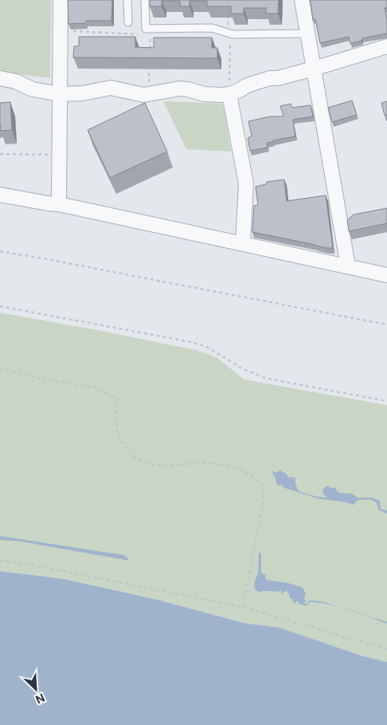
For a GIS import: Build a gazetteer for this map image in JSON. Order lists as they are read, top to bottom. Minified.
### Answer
{"north":"bottom right"}
